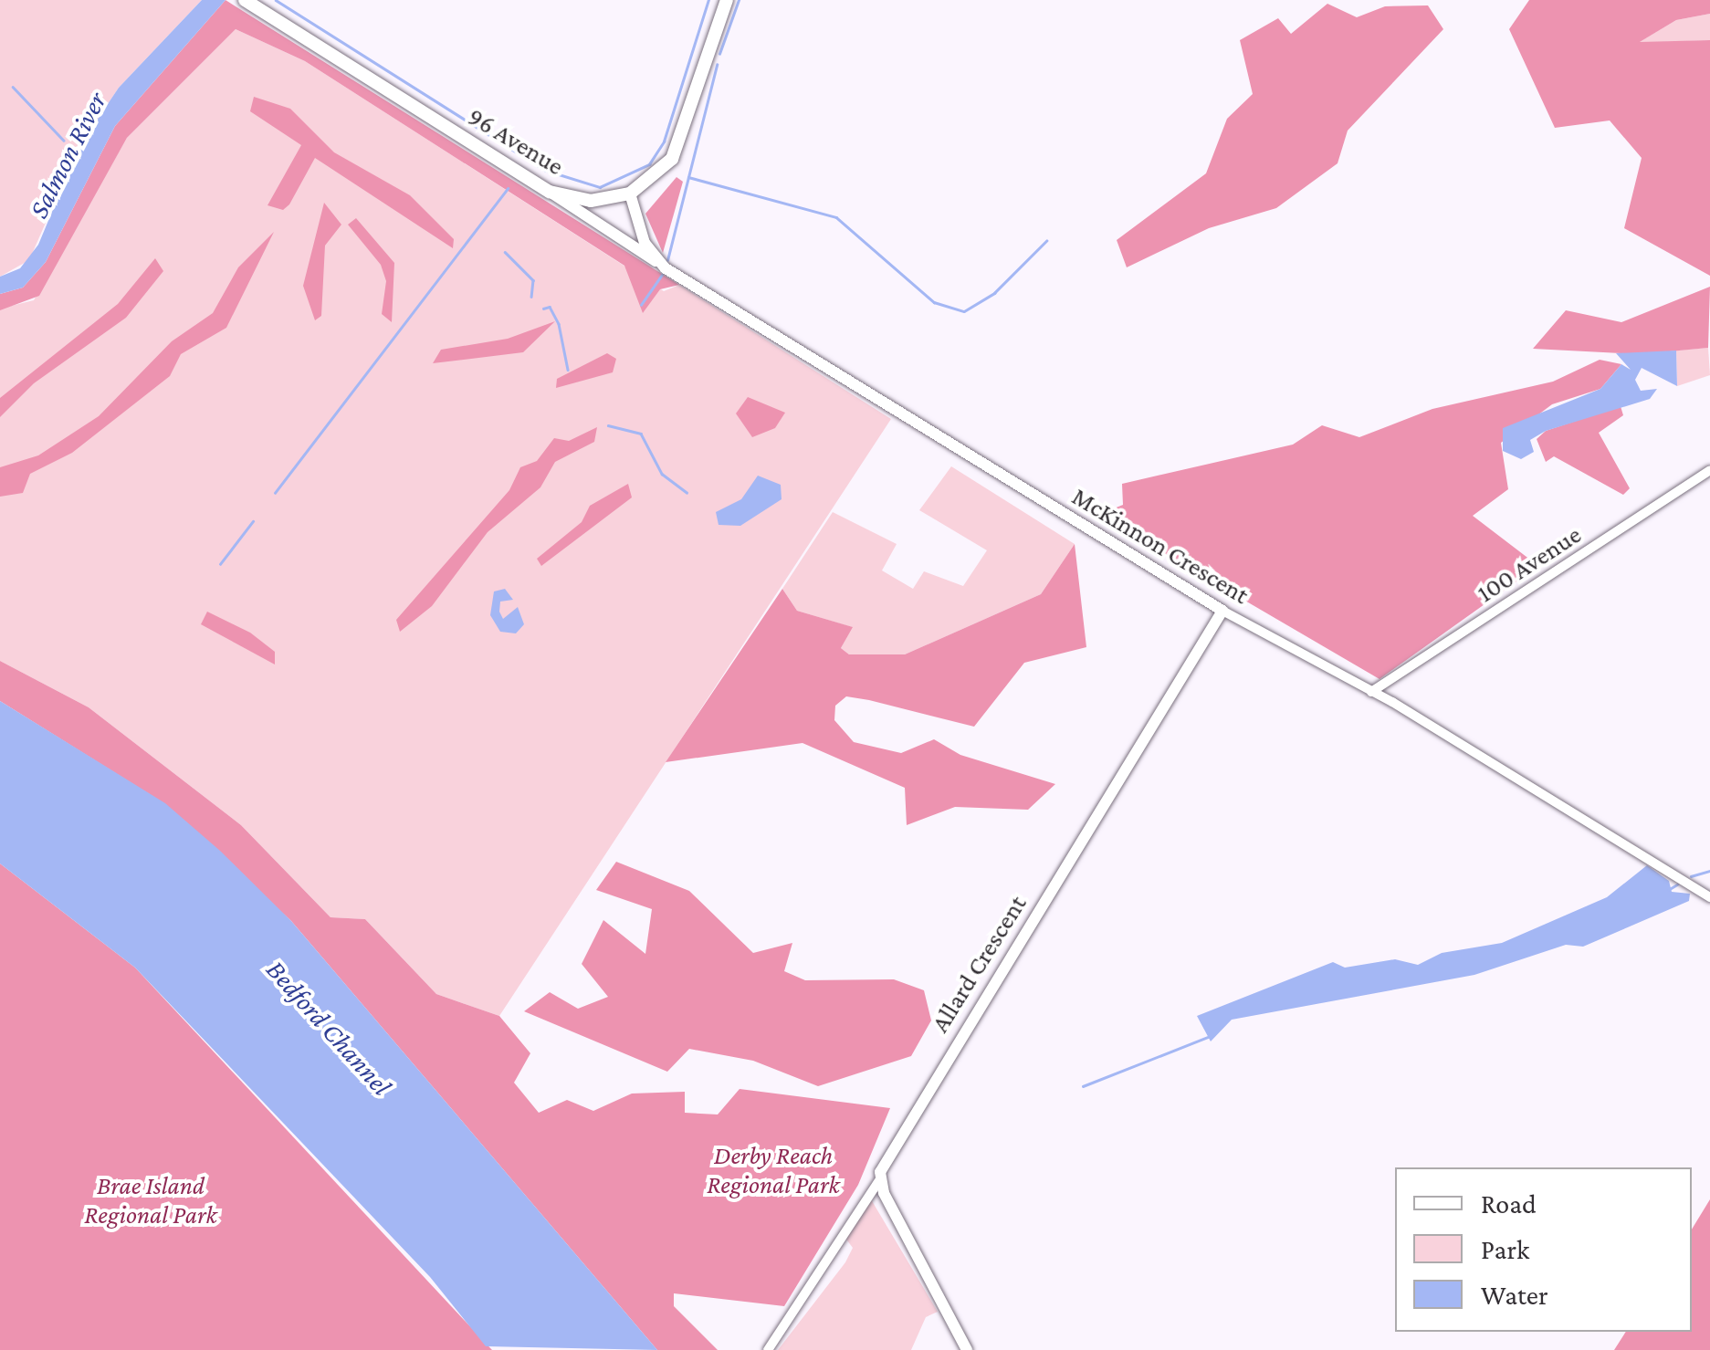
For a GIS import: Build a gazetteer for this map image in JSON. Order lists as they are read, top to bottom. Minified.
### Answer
{"streets":{"main road":["96 Avenue"],"street":["McKinnon Crescent","100 Avenue","Allard Crescent"]},"crossings":[["96 Avenue","McKinnon Crescent"],["McKinnon Crescent","100 Avenue"],["McKinnon Crescent","Allard Crescent"]],"water":["Salmon River","Bedford Channel"],"parks":["Derby Reach Regional Park","Brae Island Regional Park"],"legend":["Road","Park","Water"]}
